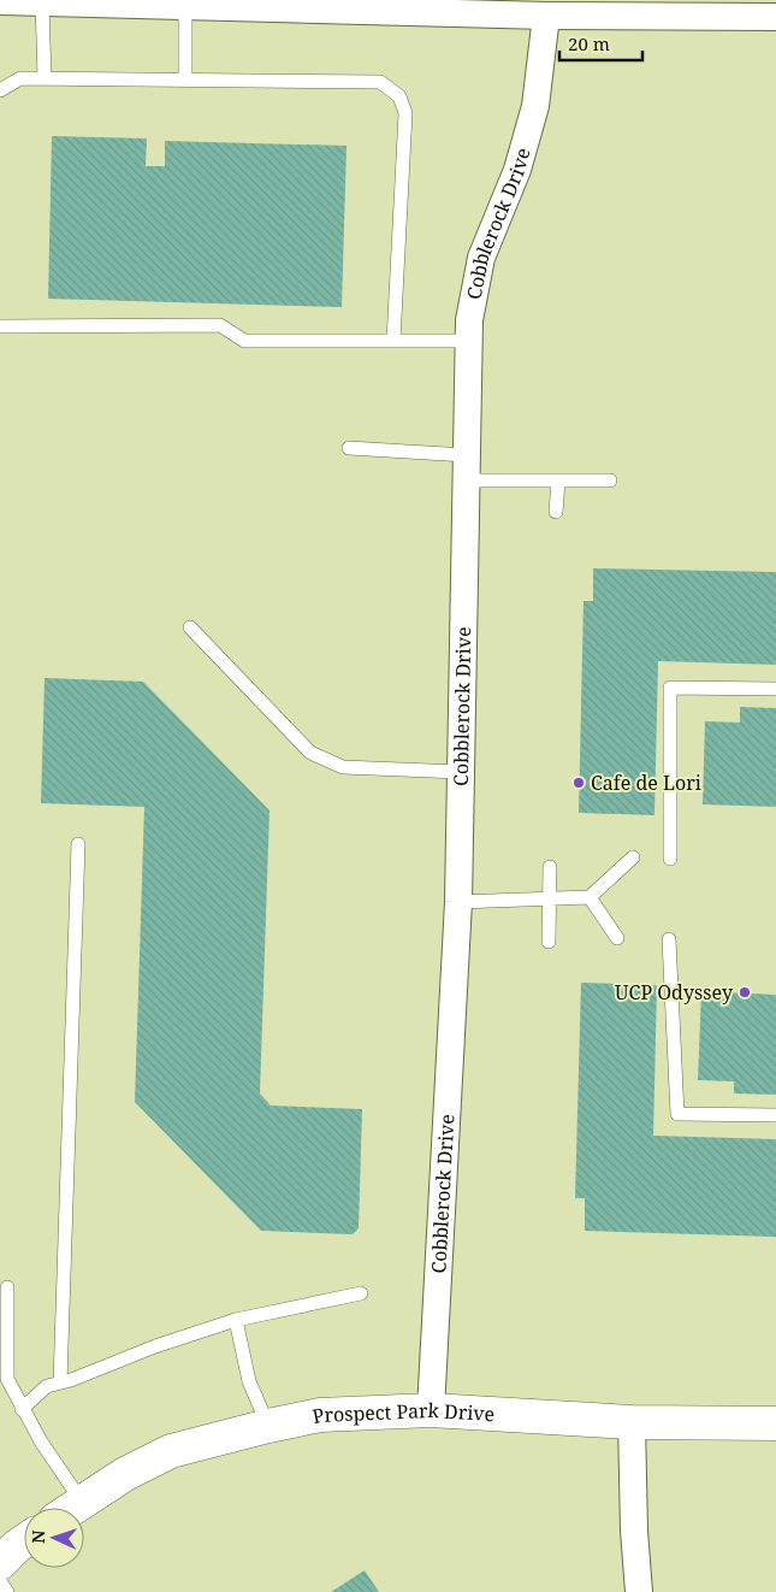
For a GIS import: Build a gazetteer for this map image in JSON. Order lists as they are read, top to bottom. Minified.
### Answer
{"streets":{"street":["Cobblerock Drive","Prospect Park Drive"]},"crossings":[["Cobblerock Drive","Prospect Park Drive"]],"places":["Cafe de Lori","UCP Odyssey"],"scale_bar":"20 m","north":"left"}
